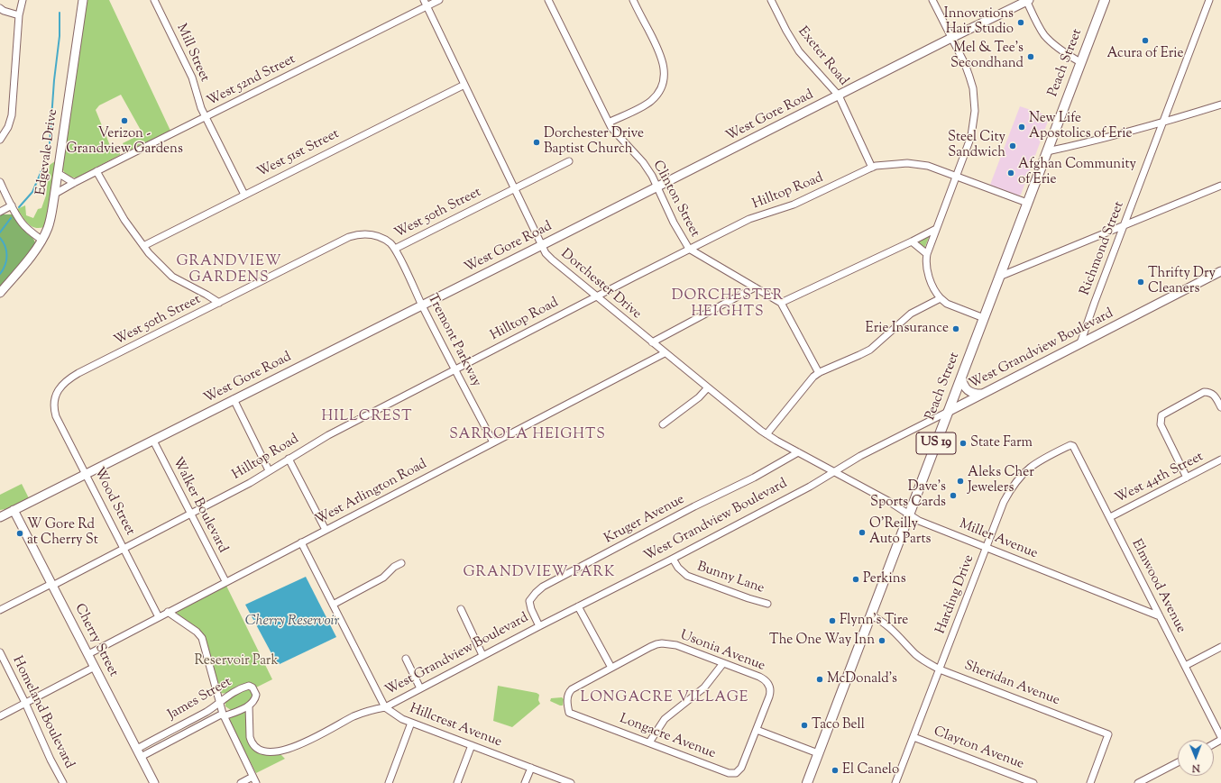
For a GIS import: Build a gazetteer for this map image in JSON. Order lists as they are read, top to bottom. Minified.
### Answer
{"streets":{"main road":["Peach Street","US 19"],"street":["Mill Street","Exeter Road","West 52nd Street","West Gore Road","Edgevale Drive","West 51st Street","Hilltop Road","Clinton Street","West 50th Street","Richmond Street","Dorchester Drive","Tremont Parkway","West Grandview Boulevard","West 44th Street","West Arlington Road","Wood Street","Walker Boulevard","Kruger Avenue","Miller Avenue","Bunny Lane","Elmwood Avenue","Harding Drive","Cherry Street","Usonia Avenue","Sheridan Avenue","James Street","Homeland Boulevard","Hillcrest Avenue","Longacre Avenue","Clayton Avenue"]},"crossings":[["Mill Street","West 52nd Street"],["Mill Street","West 51st Street"],["Exeter Road","West Gore Road"],["Exeter Road","Hilltop Road"],["Peach Street","Hilltop Road"],["Peach Street","West Grandview Boulevard"],["Peach Street","Miller Avenue"],["Peach Street","Sheridan Avenue"],["West 52nd Street","Edgevale Drive"],["West 52nd Street","Dorchester Drive"],["West Gore Road","Clinton Street"],["West Gore Road","Dorchester Drive"],["West Gore Road","Tremont Parkway"],["West Gore Road","Wood Street"],["West Gore Road","Walker Boulevard"],["West Gore Road","Cherry Street"],["West 51st Street","Dorchester Drive"],["Hilltop Road","Clinton Street"],["Hilltop Road","Dorchester Drive"],["Hilltop Road","Tremont Parkway"],["Hilltop Road","Wood Street"],["Hilltop Road","Walker Boulevard"],["Hilltop Road","Cherry Street"],["West 50th Street","Dorchester Drive"],["West 50th Street","Tremont Parkway"],["West 50th Street","Wood Street"],["Richmond Street","West Grandview Boulevard"],["Dorchester Drive","West Grandview Boulevard"],["Dorchester Drive","West Arlington Road"],["Dorchester Drive","Kruger Avenue"],["Dorchester Drive","Miller Avenue"],["Tremont Parkway","West Arlington Road"],["West Grandview Boulevard","Kruger Avenue"],["West Grandview Boulevard","Miller Avenue"],["West Grandview Boulevard","Bunny Lane"],["West Grandview Boulevard","James Street"],["West Grandview Boulevard","Hillcrest Avenue"],["West 44th Street","Elmwood Avenue"],["West Arlington Road","Wood Street"],["West Arlington Road","Walker Boulevard"],["West Arlington Road","Cherry Street"],["Miller Avenue","Elmwood Avenue"],["Miller Avenue","Harding Drive"],["Elmwood Avenue","Harding Drive"],["Harding Drive","Sheridan Avenue"],["Harding Drive","Clayton Avenue"],["Cherry Street","James Street"],["Usonia Avenue","Longacre Avenue"]],"districts":["GRANDVIEW GARDENS","DORCHESTER HEIGHTS","HILLCREST","SARROLA HEIGHTS","GRANDVIEW PARK","LONGACRE VILLAGE"],"water":["Cherry Reservoir"],"parks":["Reservoir Park"],"places":["Innovations Hair Studio","Acura of Erie","Mel & Tee's Secondhand","Verizon - Grandview Gardens","New Life Apostolics of Erie","Dorchester Drive Baptist Church","Steel City Sandwich","Afghan Community of Erie","Thrifty Dry Cleaners","Erie Insurance","State Farm","Aleks Cher Jewelers","Dave's Sports Cards","O'Reilly Auto Parts","W Gore Rd at Cherry St","Perkins","Flynn's Tire","The One Way Inn","McDonald's","Taco Bell","El Canelo"],"north":"bottom"}
